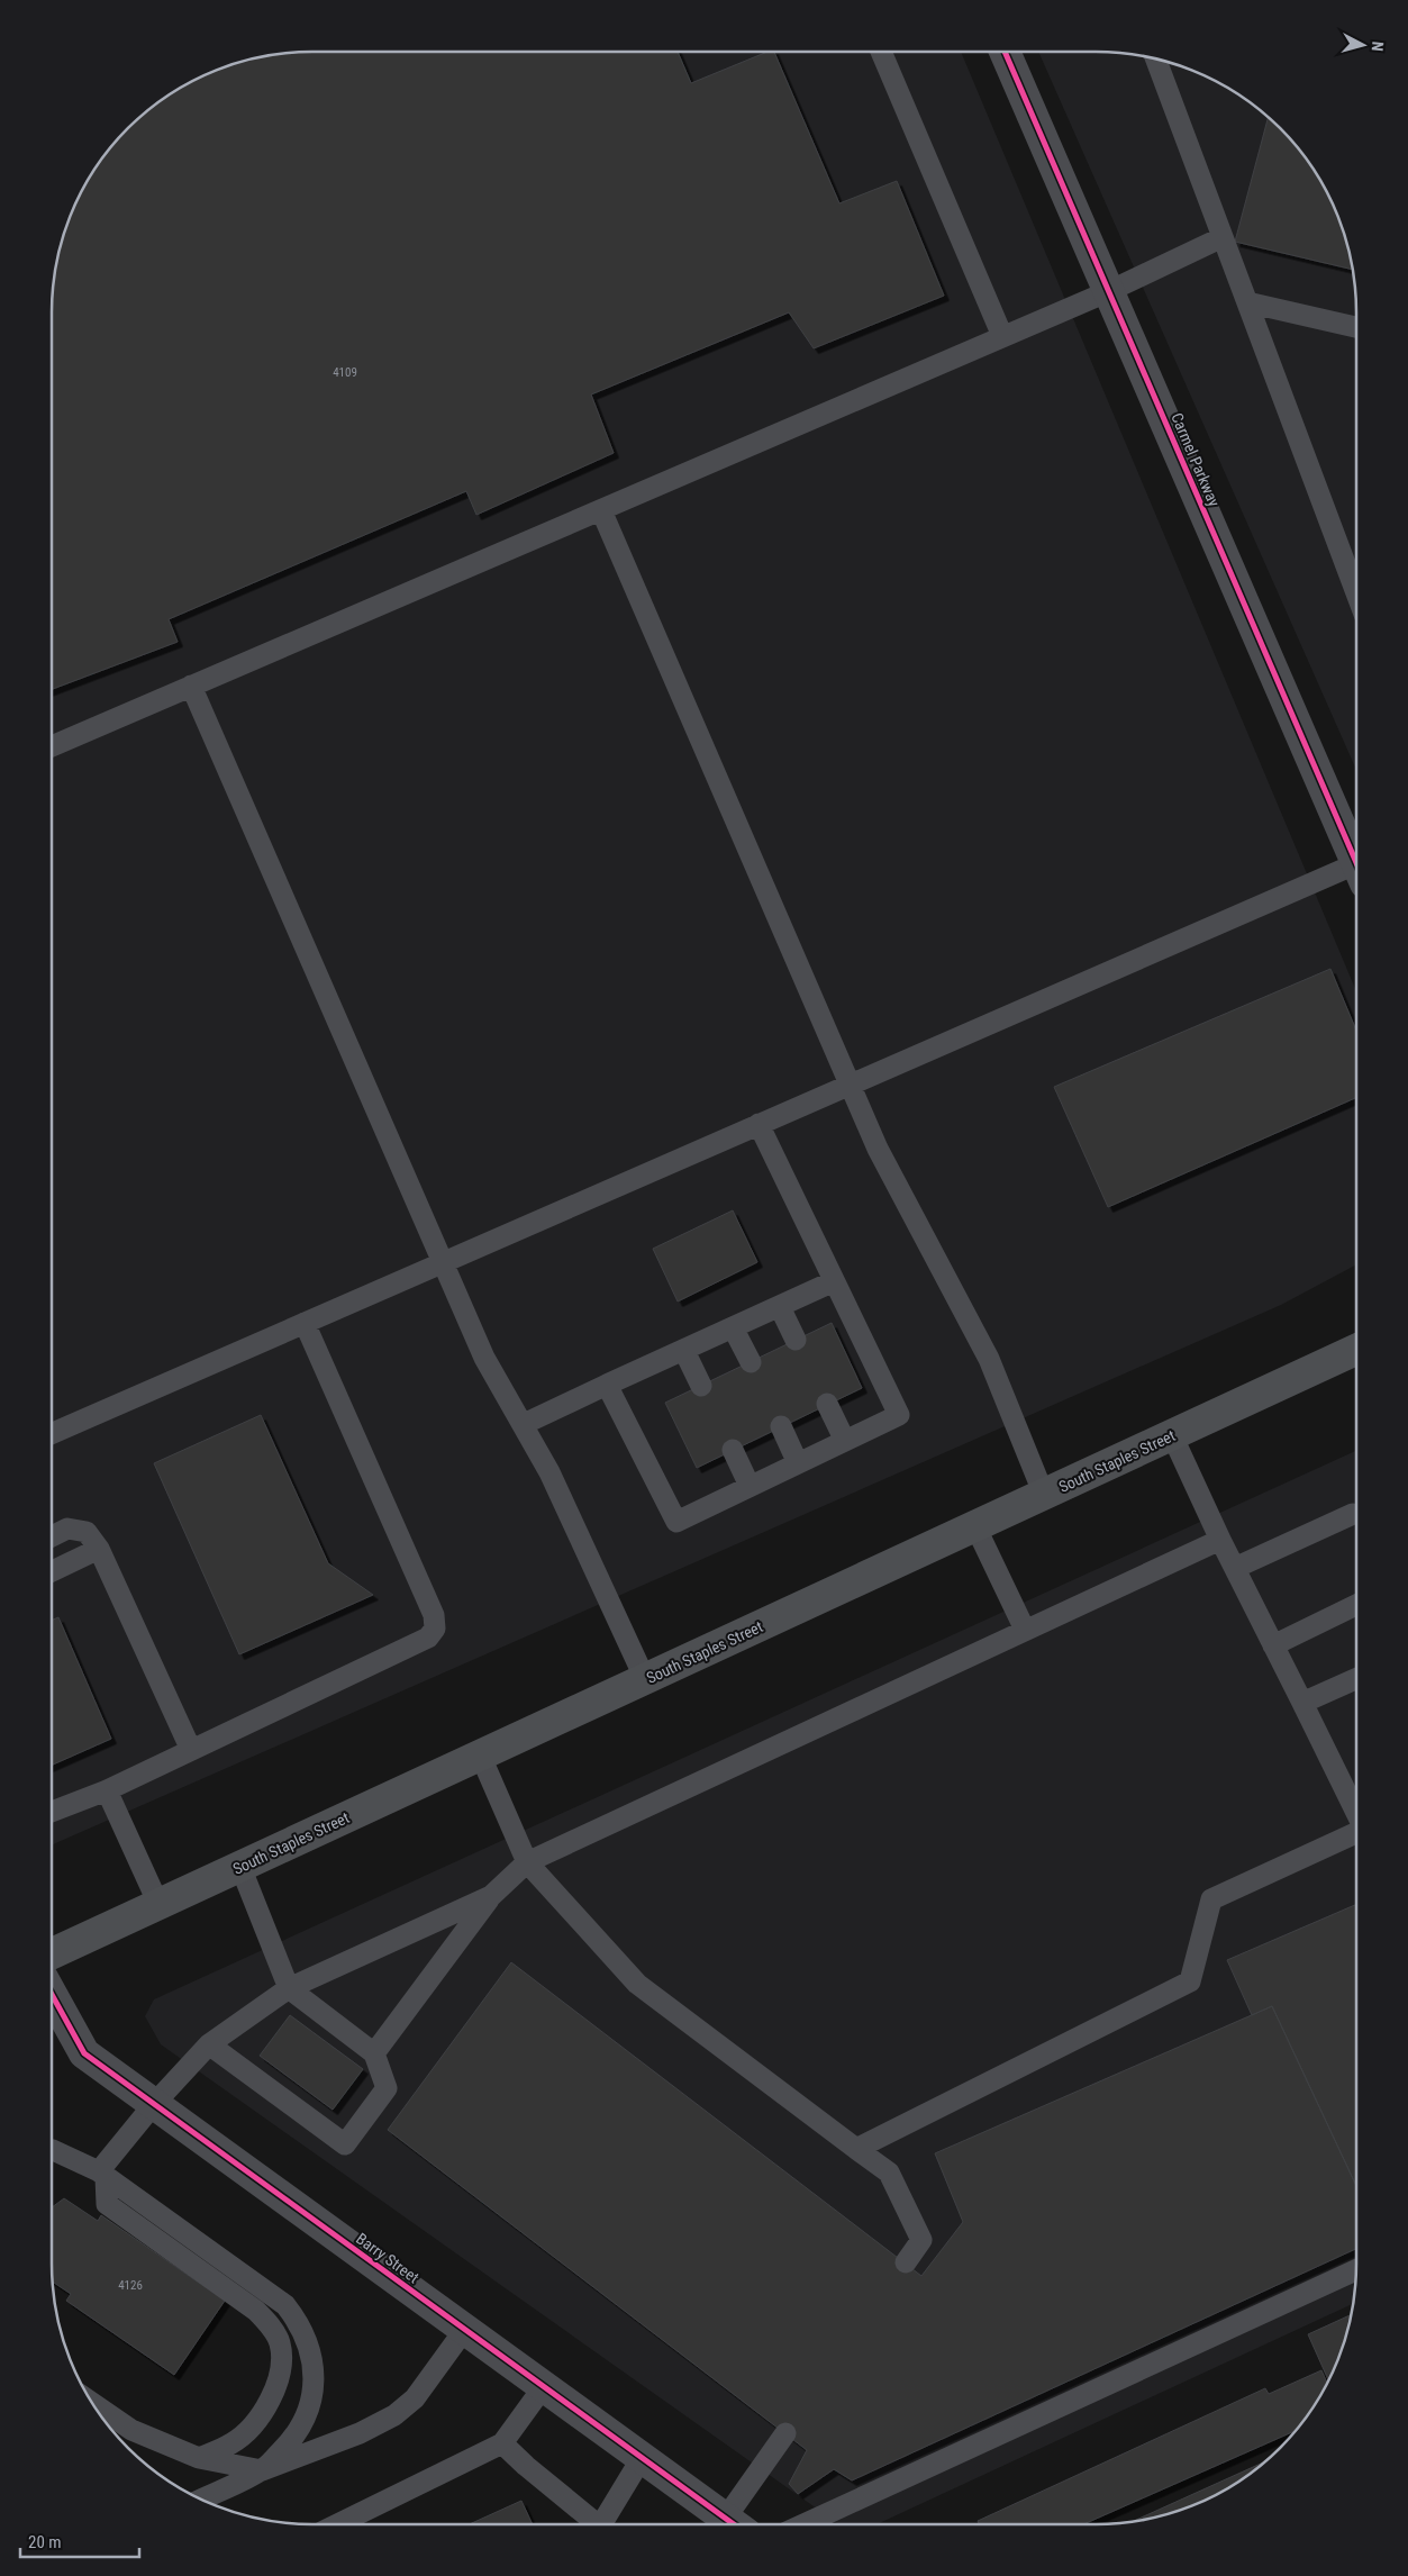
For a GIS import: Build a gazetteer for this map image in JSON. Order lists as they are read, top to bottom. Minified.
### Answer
{"streets":{"main road":["South Staples Street"],"street":["Carmel Parkway","Barry Street"]},"house_numbers":["4109","4126"],"scale_bar":"20 m","north":"right"}
